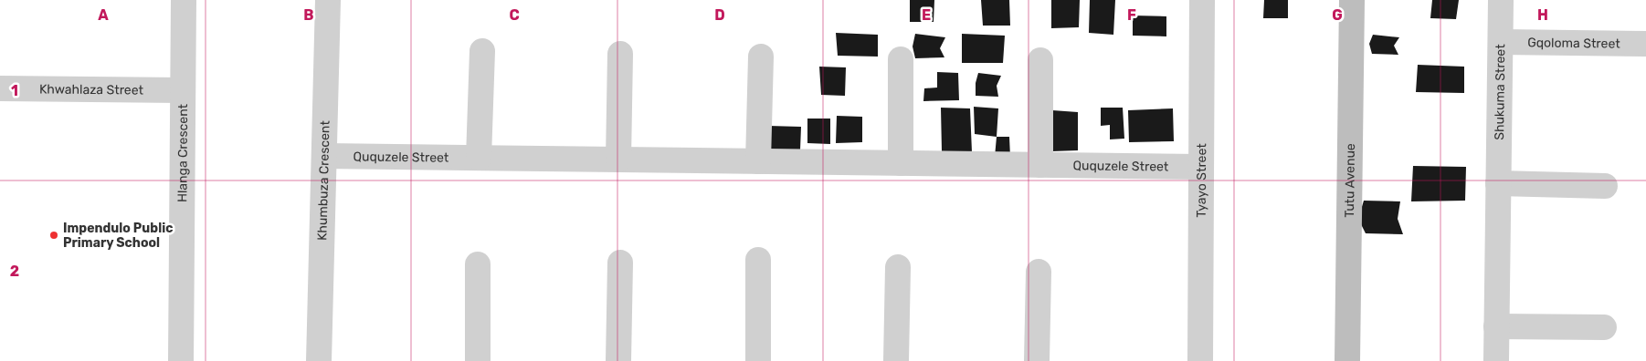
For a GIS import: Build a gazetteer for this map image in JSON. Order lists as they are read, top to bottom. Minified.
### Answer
{"streets":{"street":["Gqoloma Street","Khwahlaza Street","Shukuma Street","Hlanga Crescent","Ququzele Street","Khumbuza Crescent","Tyayo Street","Tutu Avenue"]},"crossings":[["Gqoloma Street","Shukuma Street"],["Khwahlaza Street","Hlanga Crescent"],["Ququzele Street","Khumbuza Crescent"],["Ququzele Street","Tyayo Street"]],"places":["Impendulo Public Primary School"],"grid":{"columns":["A","B","C","D","E","F","G","H"],"rows":["1","2"]}}
